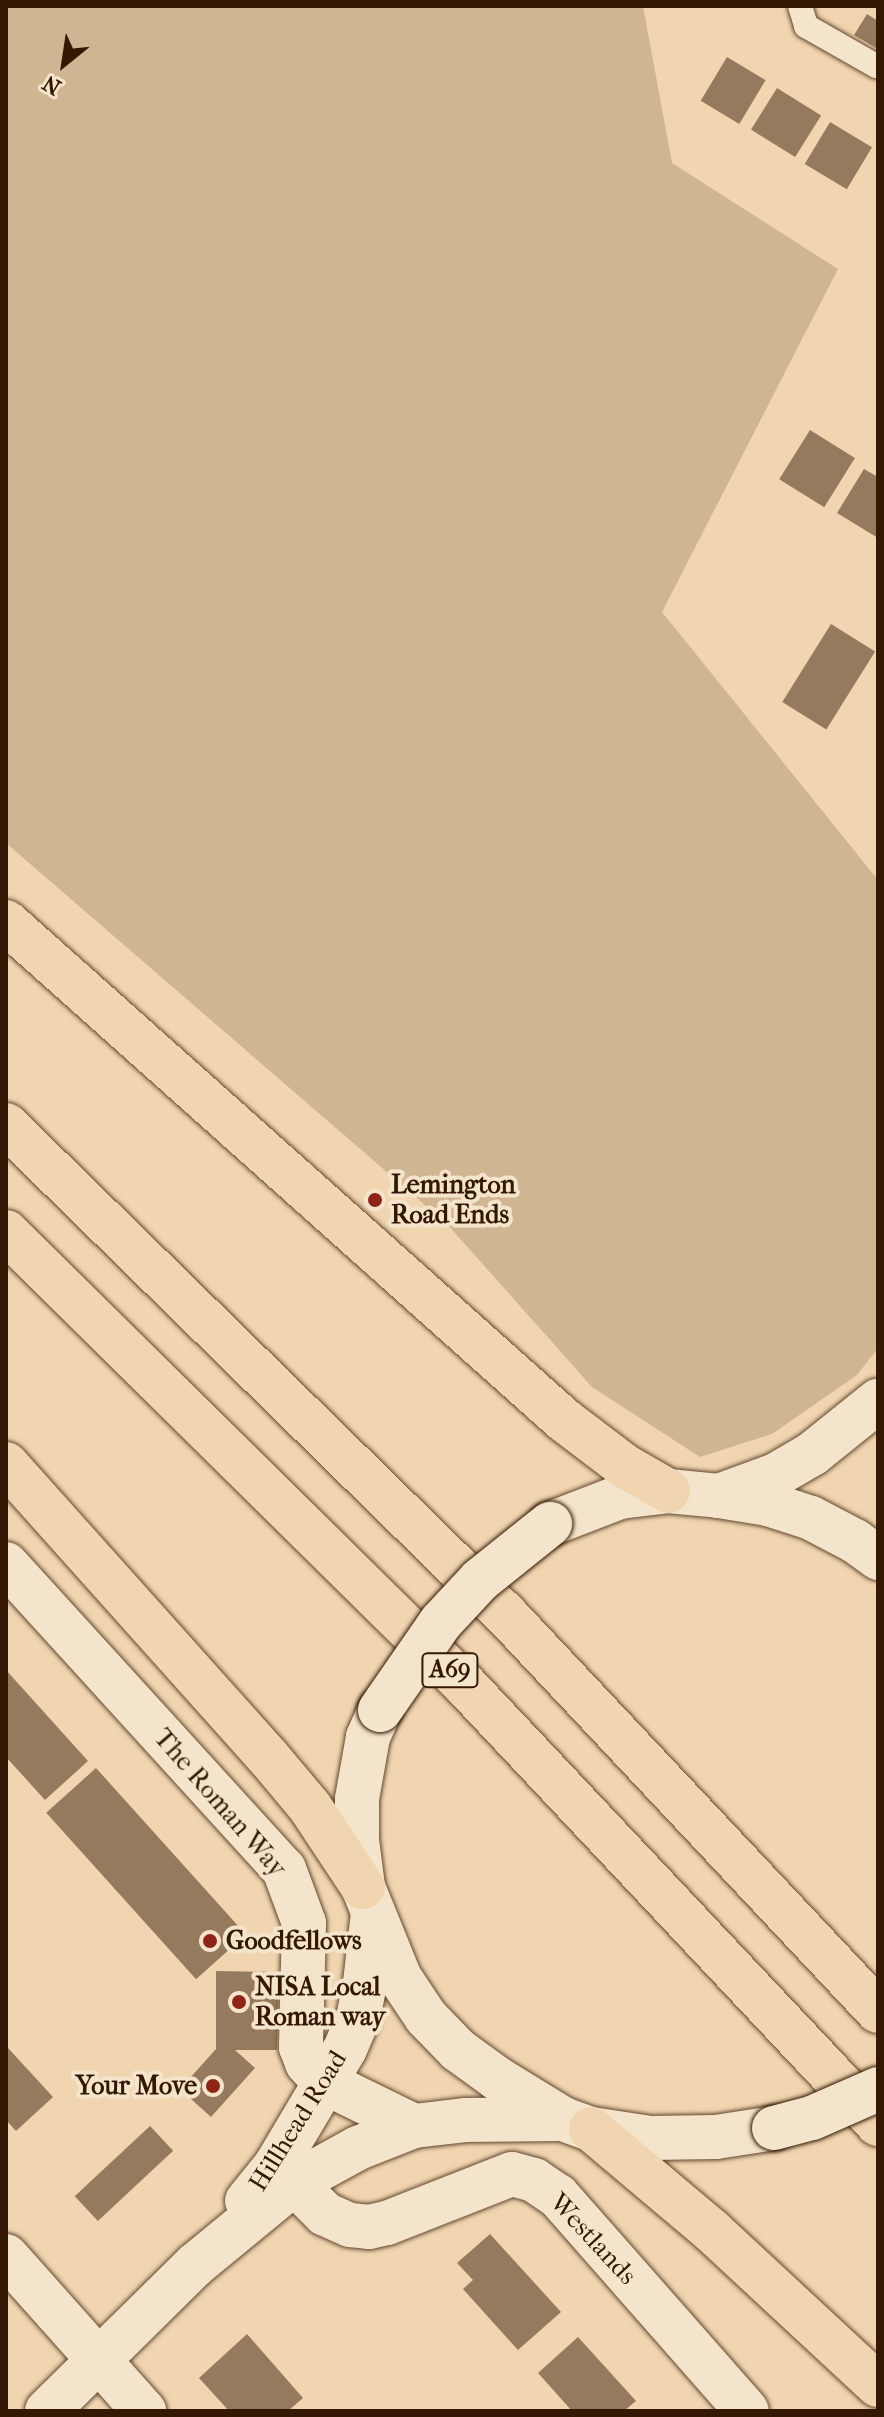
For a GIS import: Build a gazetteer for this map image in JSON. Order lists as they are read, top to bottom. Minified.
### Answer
{"streets":{"highway":["A69"],"street":["The Roman Way","Hillhead Road","Westlands"]},"crossings":[["The Roman Way","Hillhead Road"],["Hillhead Road","Westlands"]],"places":["Lemington Road Ends","Goodfellows","NISA Local Roman way","Your Move"],"north":"bottom left"}
